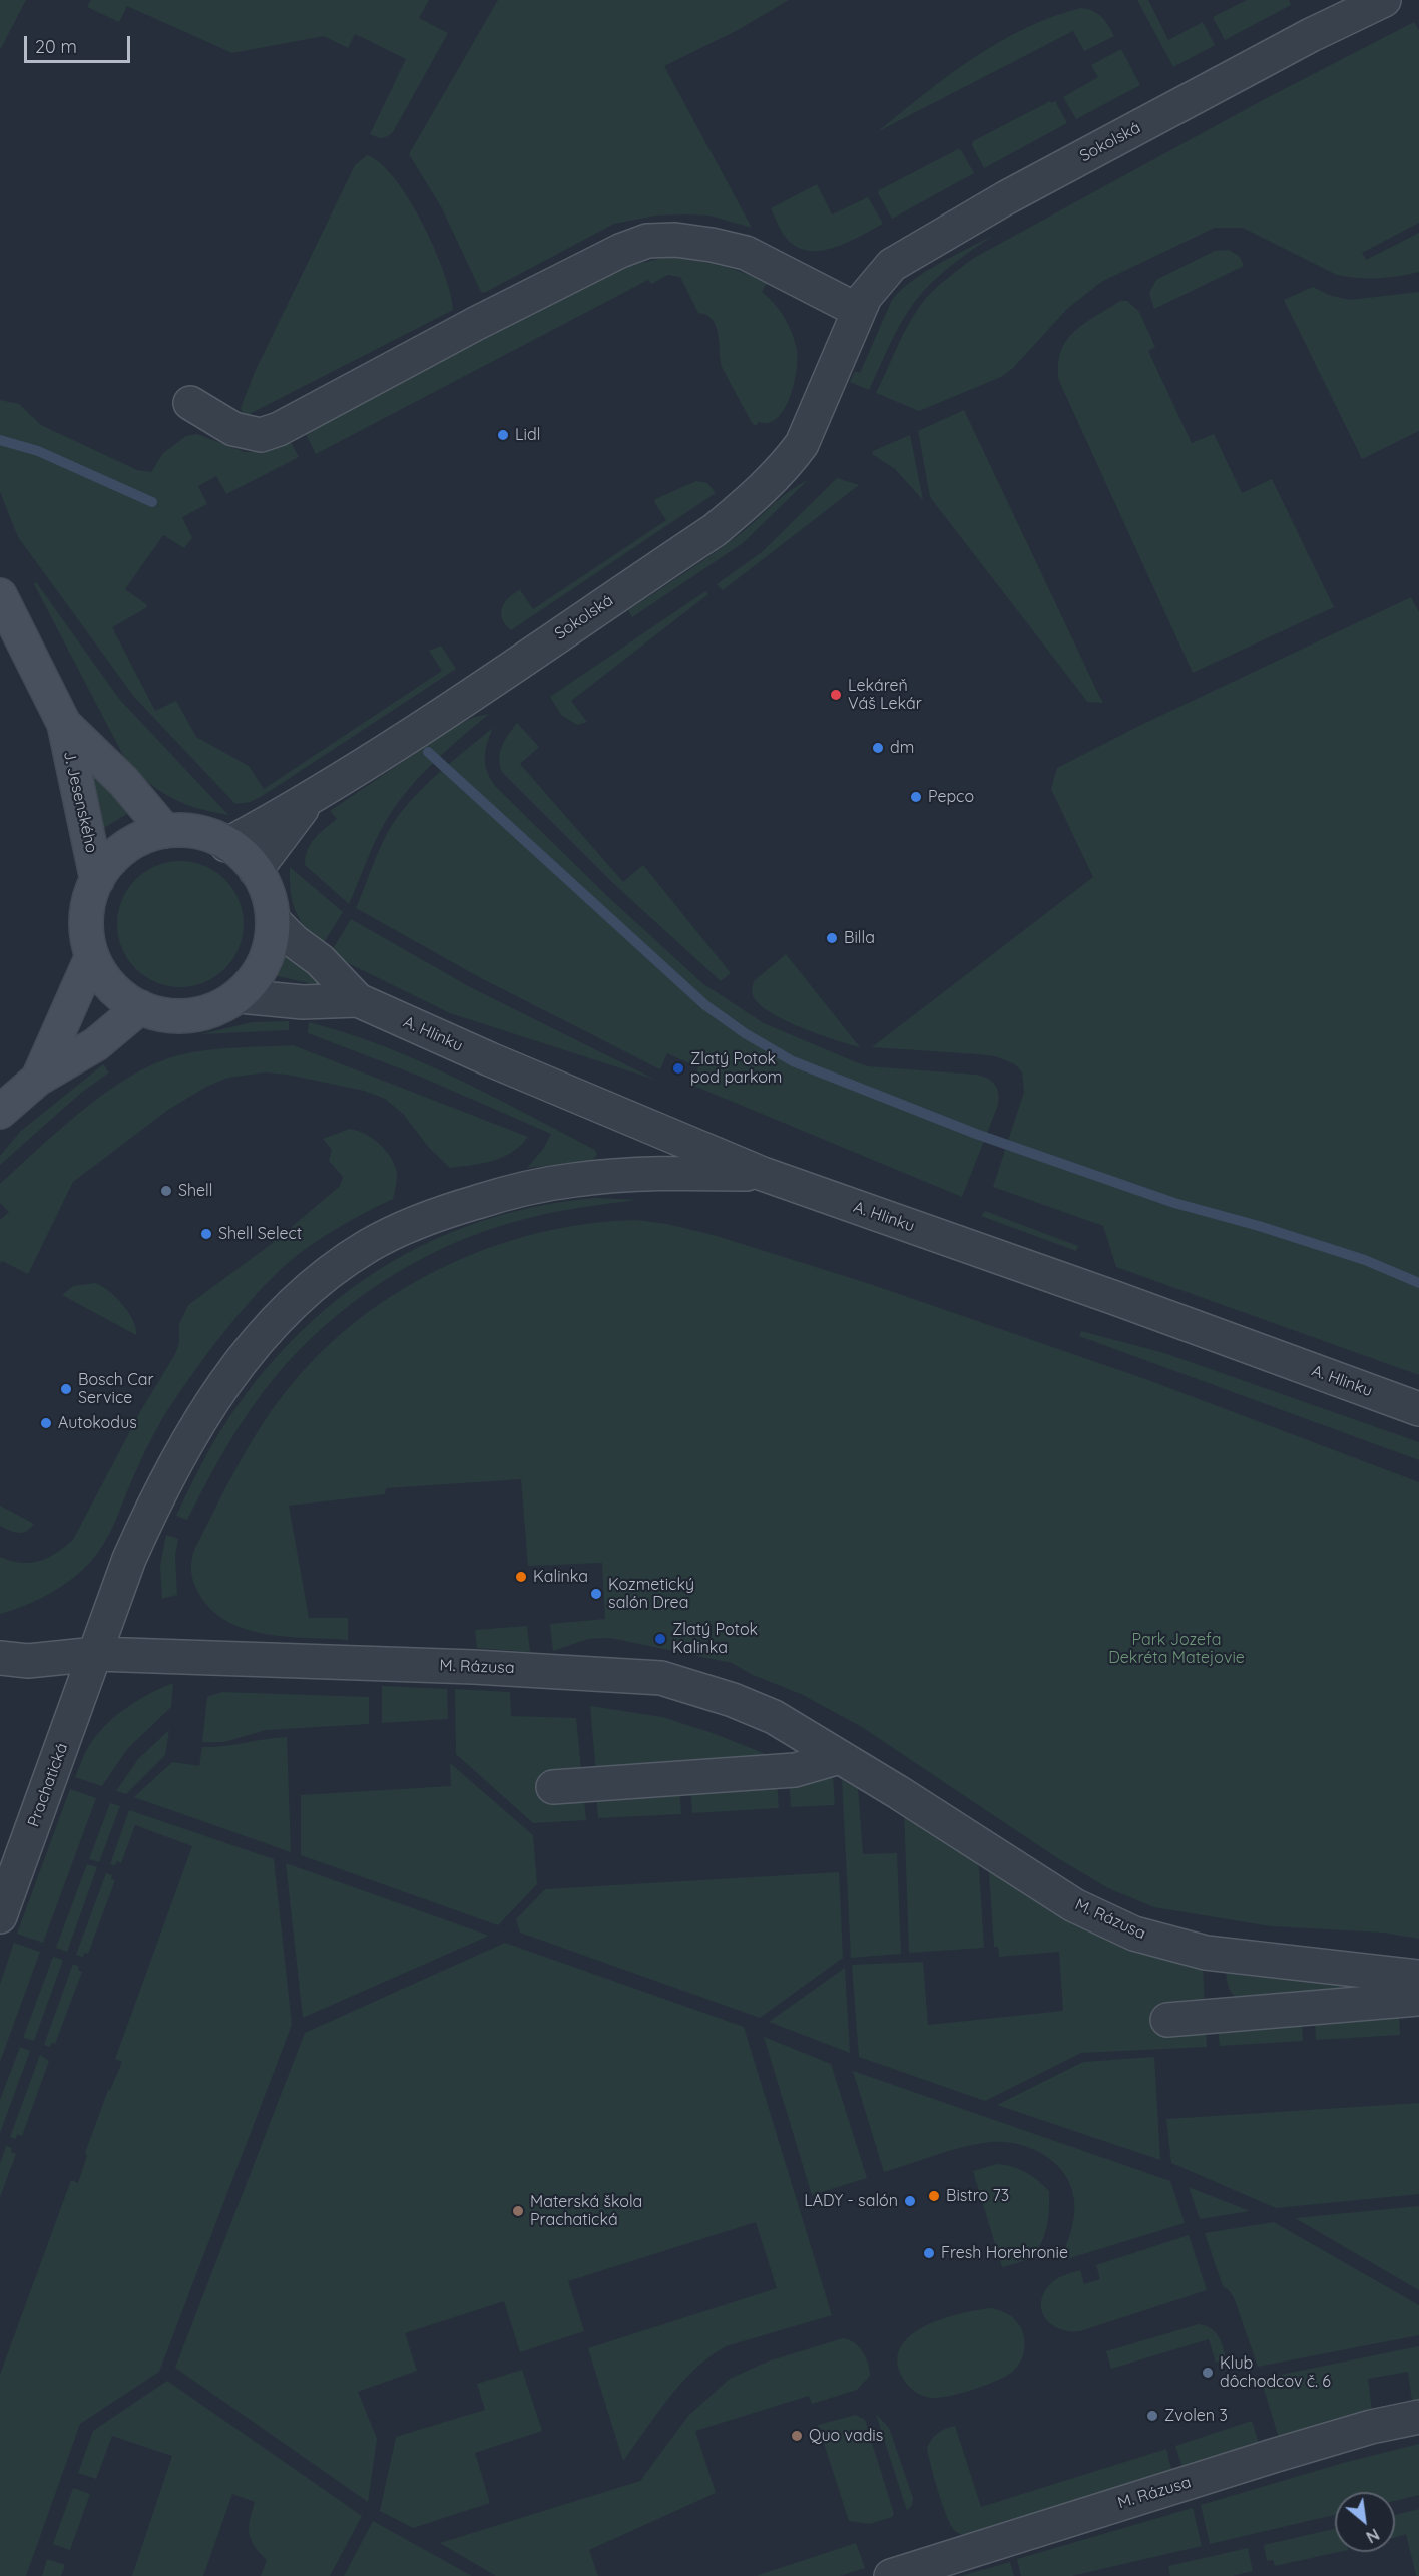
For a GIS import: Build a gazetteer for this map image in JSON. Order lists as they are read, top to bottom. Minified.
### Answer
{"streets":{"street":["Sokolská","J. Jesenského","A. Hlinku","M. Rázusa","Prachatická"]},"crossings":[["Sokolská","J. Jesenského"],["A. Hlinku","Prachatická"],["M. Rázusa","Prachatická"]],"parks":["Park Jozefa Dekréta Matejovie"],"places":["Lidl","Lekáreň Váš Lekár","dm","Pepco","Billa","Zlatý Potok pod parkom","Shell","Shell Select","Bosch Car Service","Autokodus","Kalinka","Kozmetický salón Drea","Zlatý Potok Kalinka","Bistro 73","LADY - salón","Materská škola Prachatická","Fresh Horehronie","Klub dôchodcov č. 6","Zvolen 3","Quo vadis"],"scale_bar":"20 m","north":"bottom right"}
